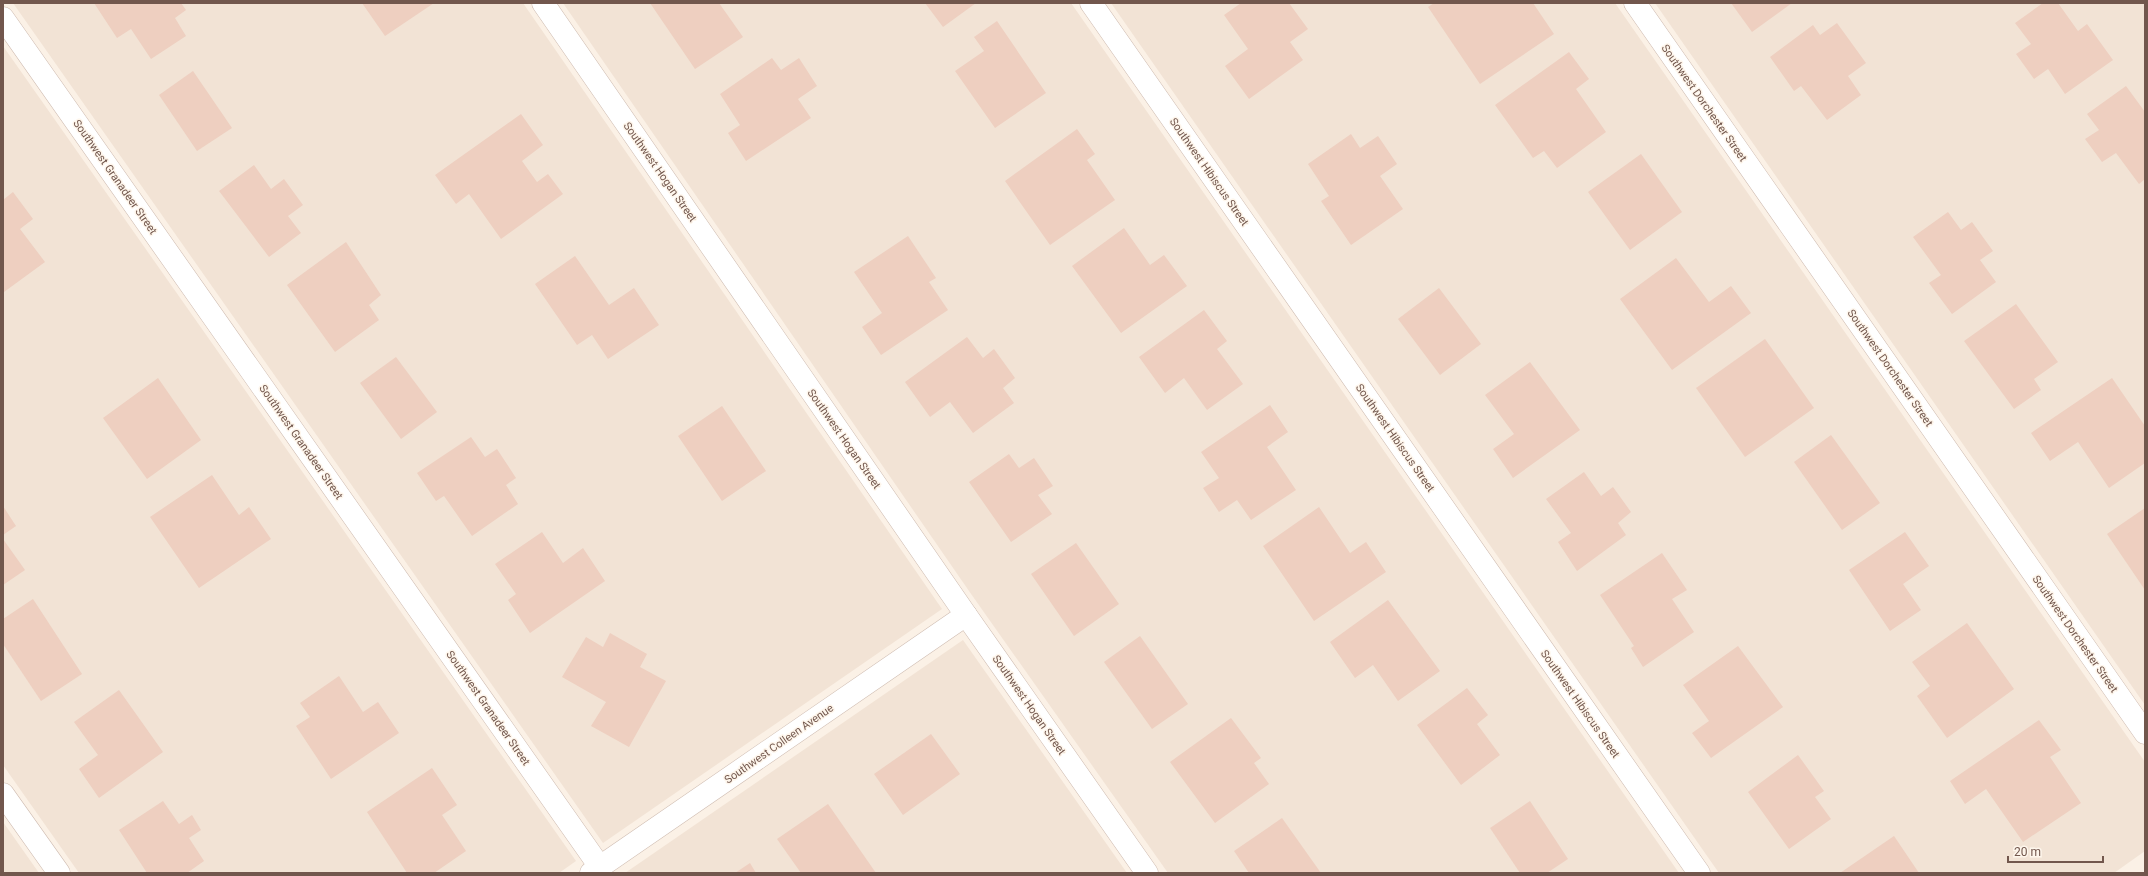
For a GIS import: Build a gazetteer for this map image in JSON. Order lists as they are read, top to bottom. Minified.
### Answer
{"streets":{"street":["Southwest Dorchester Street","Southwest Hogan Street","Southwest Hibiscus Street","Southwest Granadeer Street","Southwest Colleen Avenue"]},"crossings":[["Southwest Hogan Street","Southwest Colleen Avenue"],["Southwest Granadeer Street","Southwest Colleen Avenue"]],"scale_bar":"20 m"}
